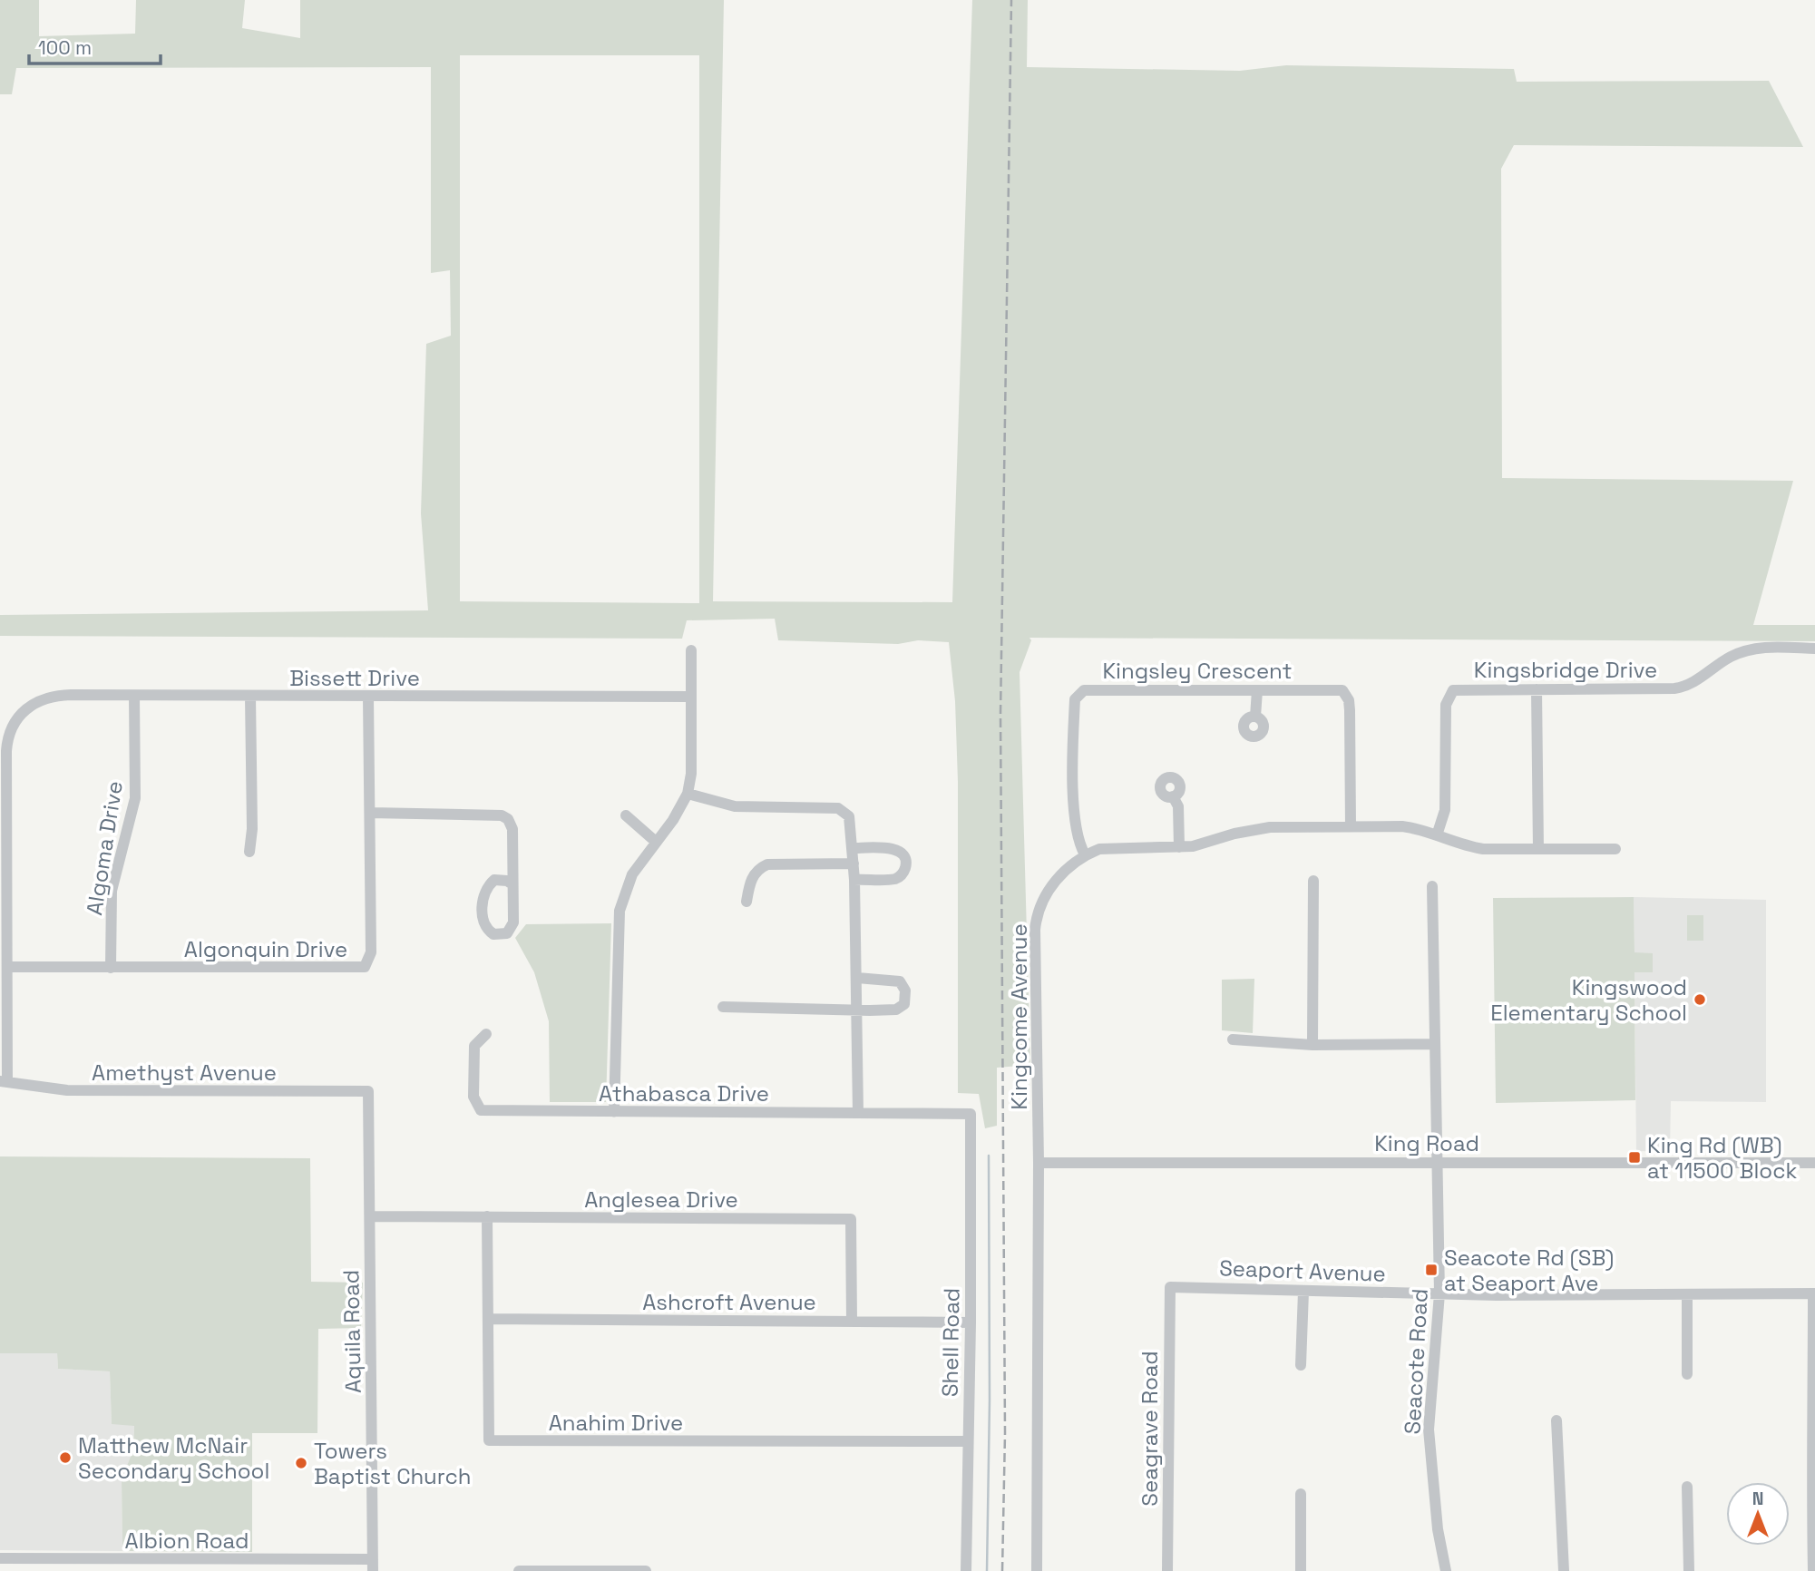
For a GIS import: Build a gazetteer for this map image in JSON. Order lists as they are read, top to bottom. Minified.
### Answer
{"streets":{"street":["Kingsbridge Drive","Kingsley Crescent","Bissett Drive","Algoma Drive","Algonquin Drive","Kingcome Avenue","Amethyst Avenue","Athabasca Drive","King Road","Anglesea Drive","Seaport Avenue","Ashcroft Avenue","Aquila Road","Shell Road","Seacote Road","Anahim Drive","Seagrave Road","Albion Road"]},"crossings":[["Kingsley Crescent","Kingcome Avenue"],["Bissett Drive","Algoma Drive"],["Bissett Drive","Algonquin Drive"],["Algoma Drive","Algonquin Drive"],["Kingcome Avenue","King Road"],["Amethyst Avenue","Aquila Road"],["Athabasca Drive","Shell Road"],["King Road","Seacote Road"],["Anglesea Drive","Ashcroft Avenue"],["Anglesea Drive","Aquila Road"],["Anglesea Drive","Anahim Drive"],["Seaport Avenue","Seacote Road"],["Seaport Avenue","Seagrave Road"],["Ashcroft Avenue","Shell Road"],["Ashcroft Avenue","Anahim Drive"],["Aquila Road","Albion Road"],["Shell Road","Anahim Drive"]],"places":{"other":["Kingswood Elementary School","Matthew McNair Secondary School","Towers Baptist Church"],"transit":["King Rd (WB) at 11500 Block","Seacote Rd (SB) at Seaport Ave"]},"scale_bar":"100 m","north":"top"}
